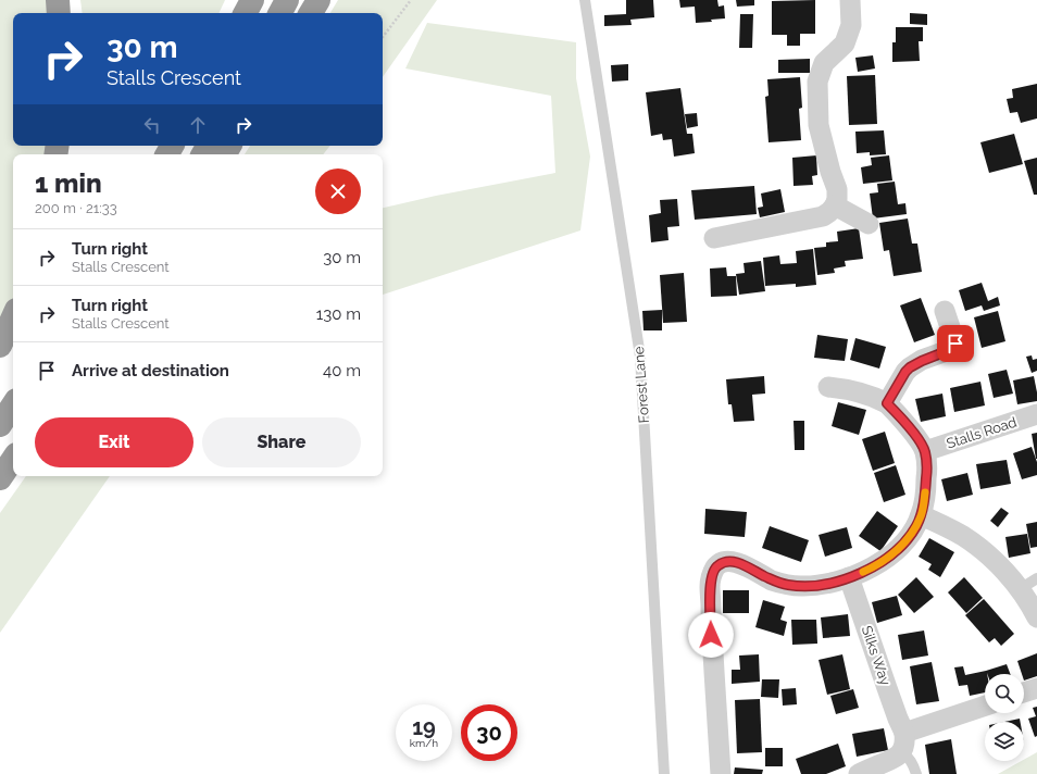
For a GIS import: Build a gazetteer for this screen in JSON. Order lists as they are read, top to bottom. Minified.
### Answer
{"streets":{"street":["Stalls Road","Silks Way"],"lane":["Forest Lane"]},"page":{"turn":["30 m","Stalls Crescent"],"heading":["1 min","200 m · 21:33"],"list":[{"name":"Turn right","note":"Stalls Crescent","value":"30 m"},{"name":"Turn right","note":"Stalls Crescent","value":"130 m"},{"name":"Arrive at destination","value":"40 m"}],"buttons":["Exit","Share"],"speed":"19 km/h","limit":"30"}}
